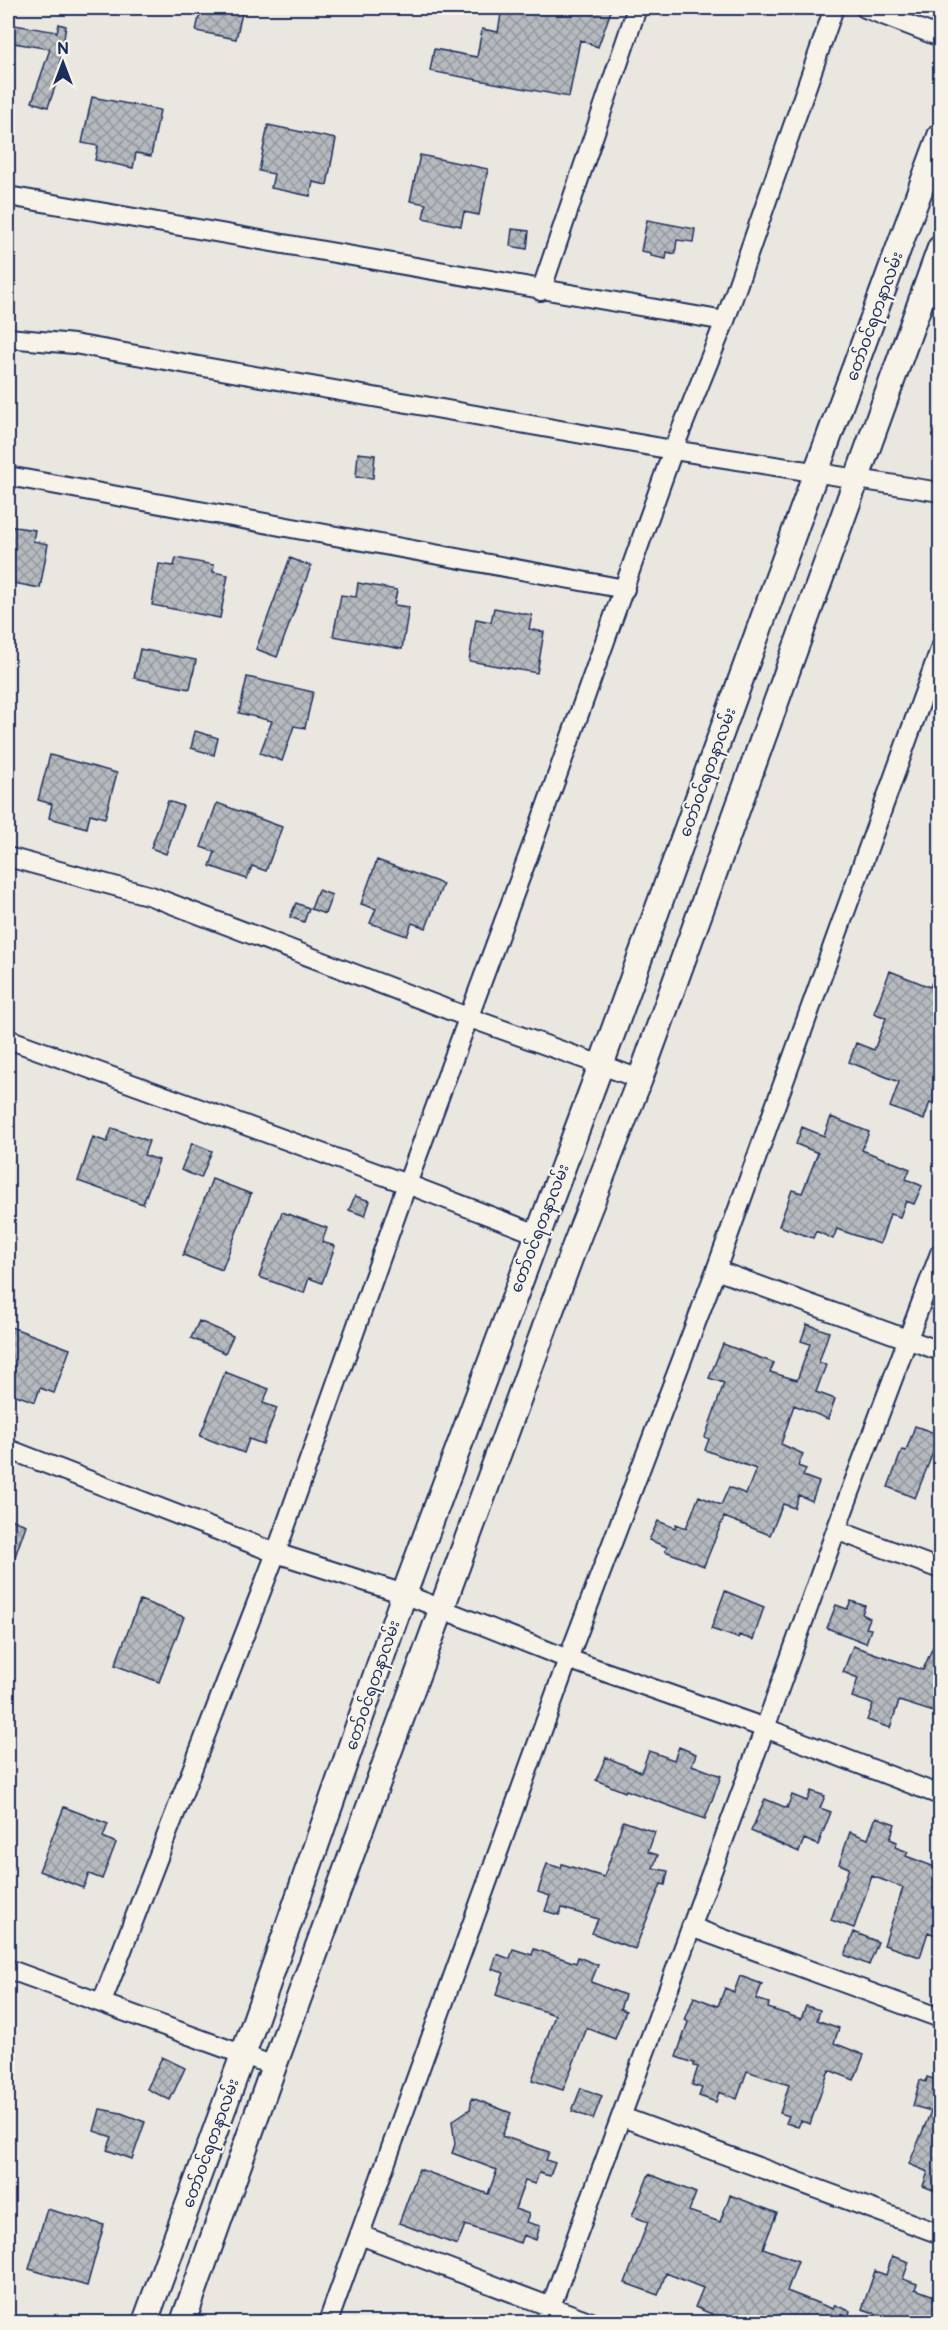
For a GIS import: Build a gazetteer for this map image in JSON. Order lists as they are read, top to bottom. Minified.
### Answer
{"streets":{"main road":["တော်ဝင်ရတနာလမ်း"]},"north":"top"}
